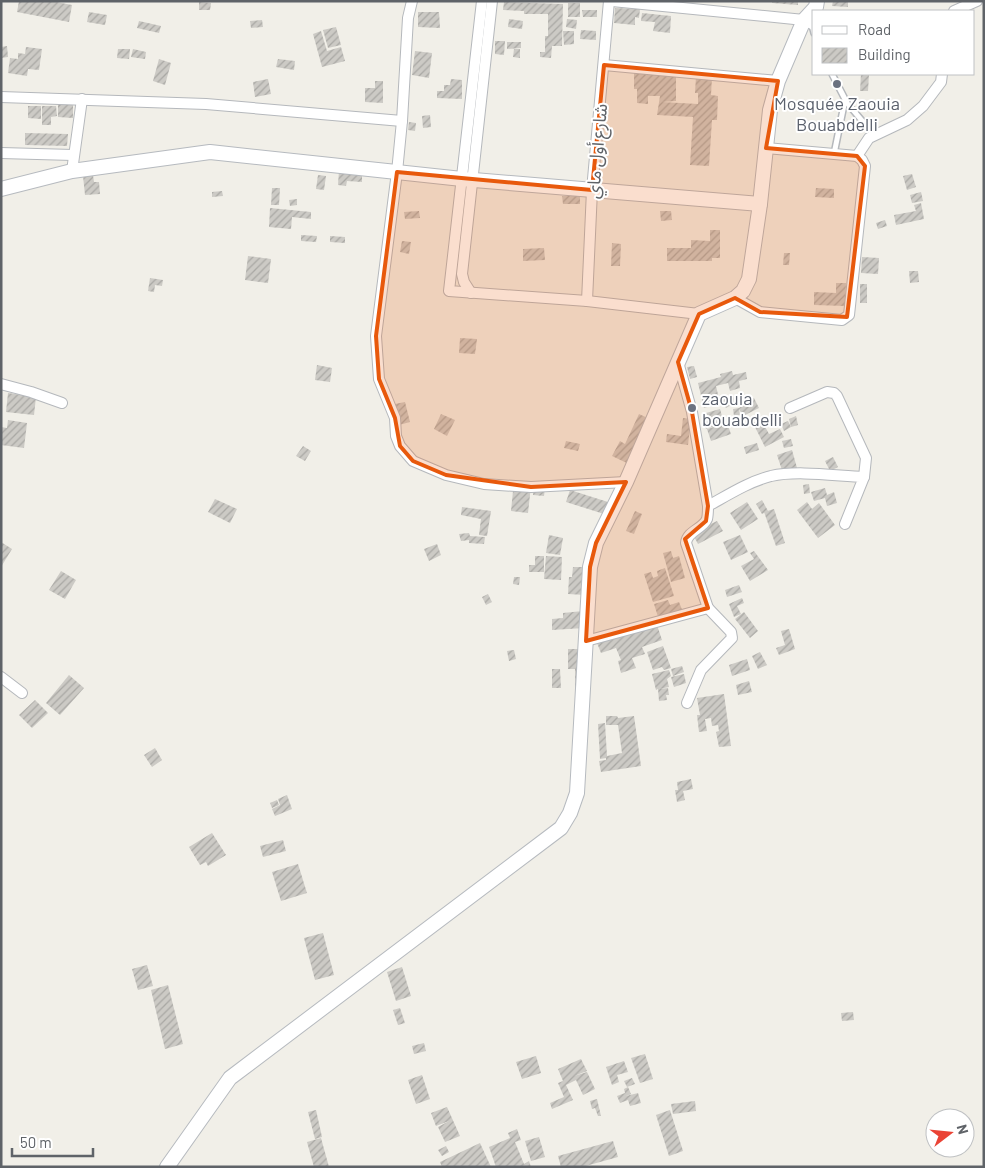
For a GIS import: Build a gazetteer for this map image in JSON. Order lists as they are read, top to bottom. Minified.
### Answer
{"streets":{"street":["شارع أول ماي"]},"places":["Mosquée Zaouia Bouabdelli","zaouia bouabdelli"],"legend":["Road","Building"],"scale_bar":"50 m","north":"right"}
